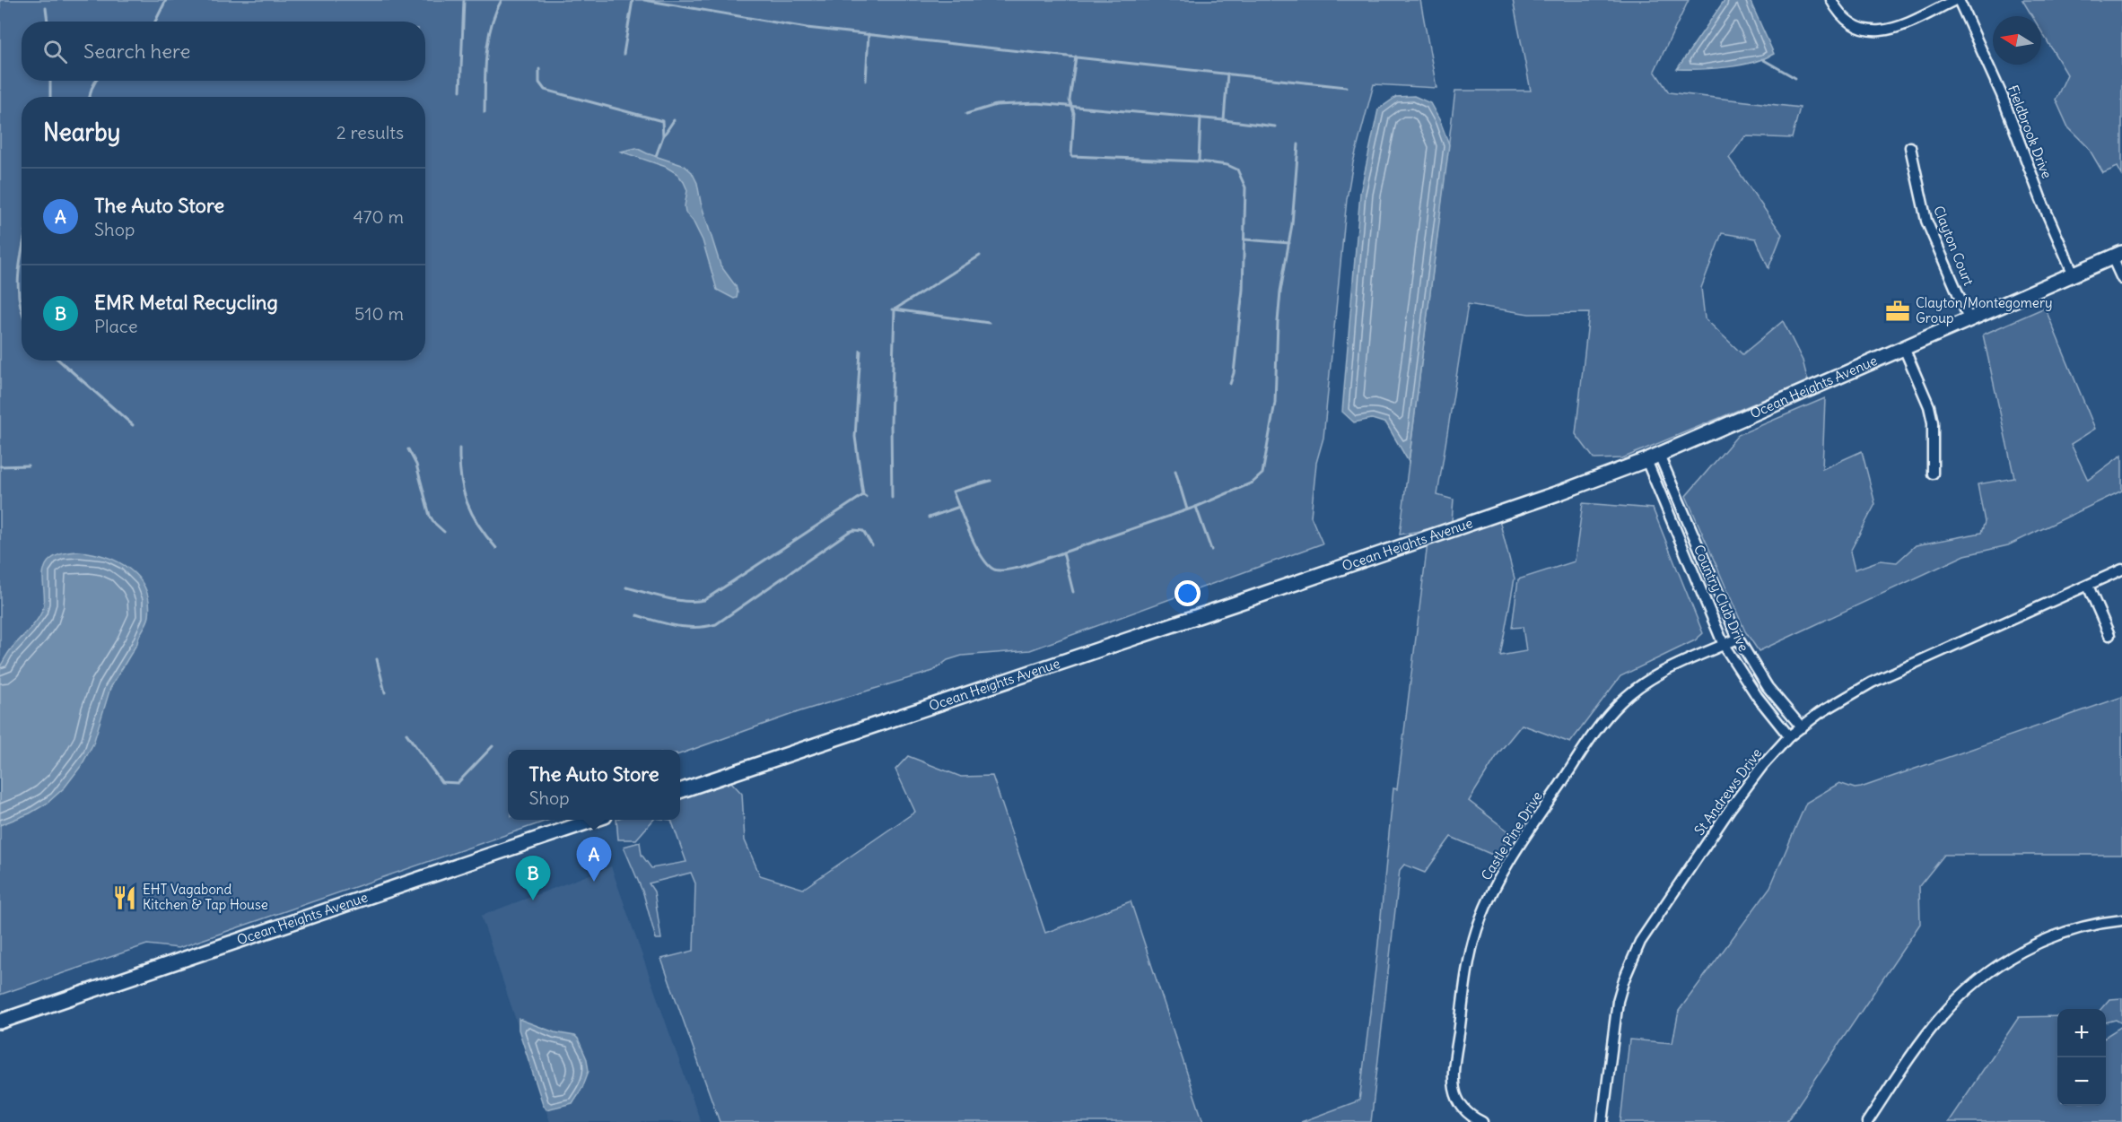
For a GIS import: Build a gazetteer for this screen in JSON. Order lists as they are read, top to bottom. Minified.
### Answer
{"streets":{"main road":["Ocean Heights Avenue"],"street":["Fieldbrook Drive","Clayton Court","Country Club Drive","St Andrews Drive","Castle Pine Drive"]},"crossings":[["Fieldbrook Drive","Ocean Heights Avenue"],["Clayton Court","Ocean Heights Avenue"],["Ocean Heights Avenue","Country Club Drive"],["Country Club Drive","St Andrews Drive"],["Country Club Drive","Castle Pine Drive"]],"places":{"office":["Clayton/Montegomery Group"],"restaurant":["EHT Vagabond Kitchen & Tap House"]},"north":"left","page":{"search":"Search here","heading":["Nearby","2 results"],"list":[{"mark":"A","name":"The Auto Store","note":"Shop","value":"470 m"},{"mark":"B","name":"EMR Metal Recycling","note":"Place","value":"510 m"}],"popup":["The Auto Store","Shop"],"pins":["A","B"],"map_buttons":["+","−"]}}
